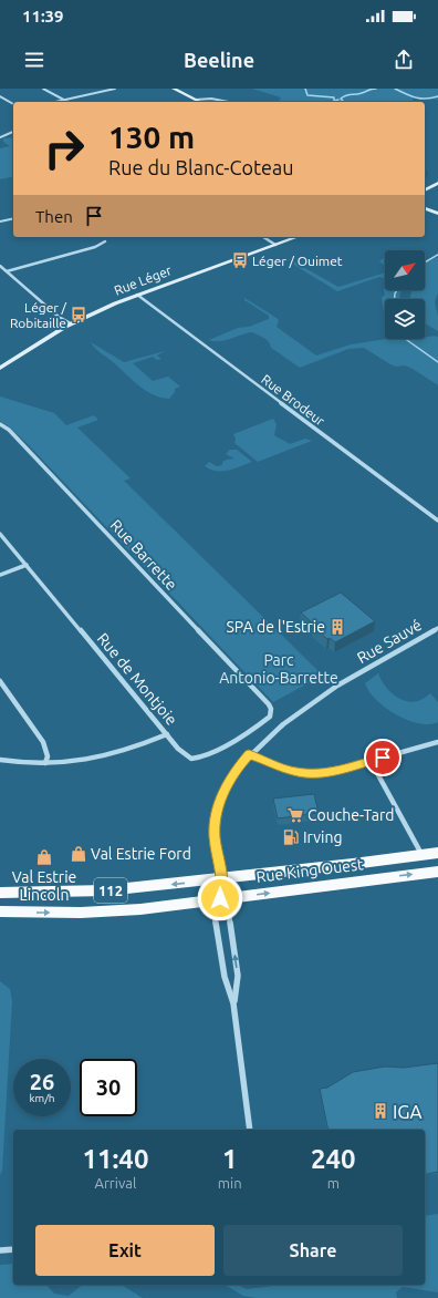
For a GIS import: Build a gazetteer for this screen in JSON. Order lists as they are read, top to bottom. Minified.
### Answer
{"streets":{"main road":["Rue King Ouest","112"],"street":["Rue Léger","Rue Brodeur","Rue Barrette","Rue Sauvé","Rue de Montjoie"]},"crossings":[["Rue Léger","Rue Brodeur"],["Rue Barrette","Rue de Montjoie"],["Rue Sauvé","Rue King Ouest"]],"parks":["Parc Antonio-Barrette"],"places":{"bus stop":["Léger / Ouimet","Léger / Robitaille"],"building":["SPA de l'Estrie","IGA"],"supermarket":["Couche-Tard"],"fuel station":["Irving"],"shop":["Val Estrie Ford","Val Estrie Lincoln"]},"north":"top right","page":{"status":"11:39","header":"Beeline","turn":["130 m","Rue du Blanc-Coteau"],"then":"Then","speed":"26 km/h","limit":"30","eta":["11:40","Arrival","1","min","240","m"],"buttons":["Exit","Share"]}}
